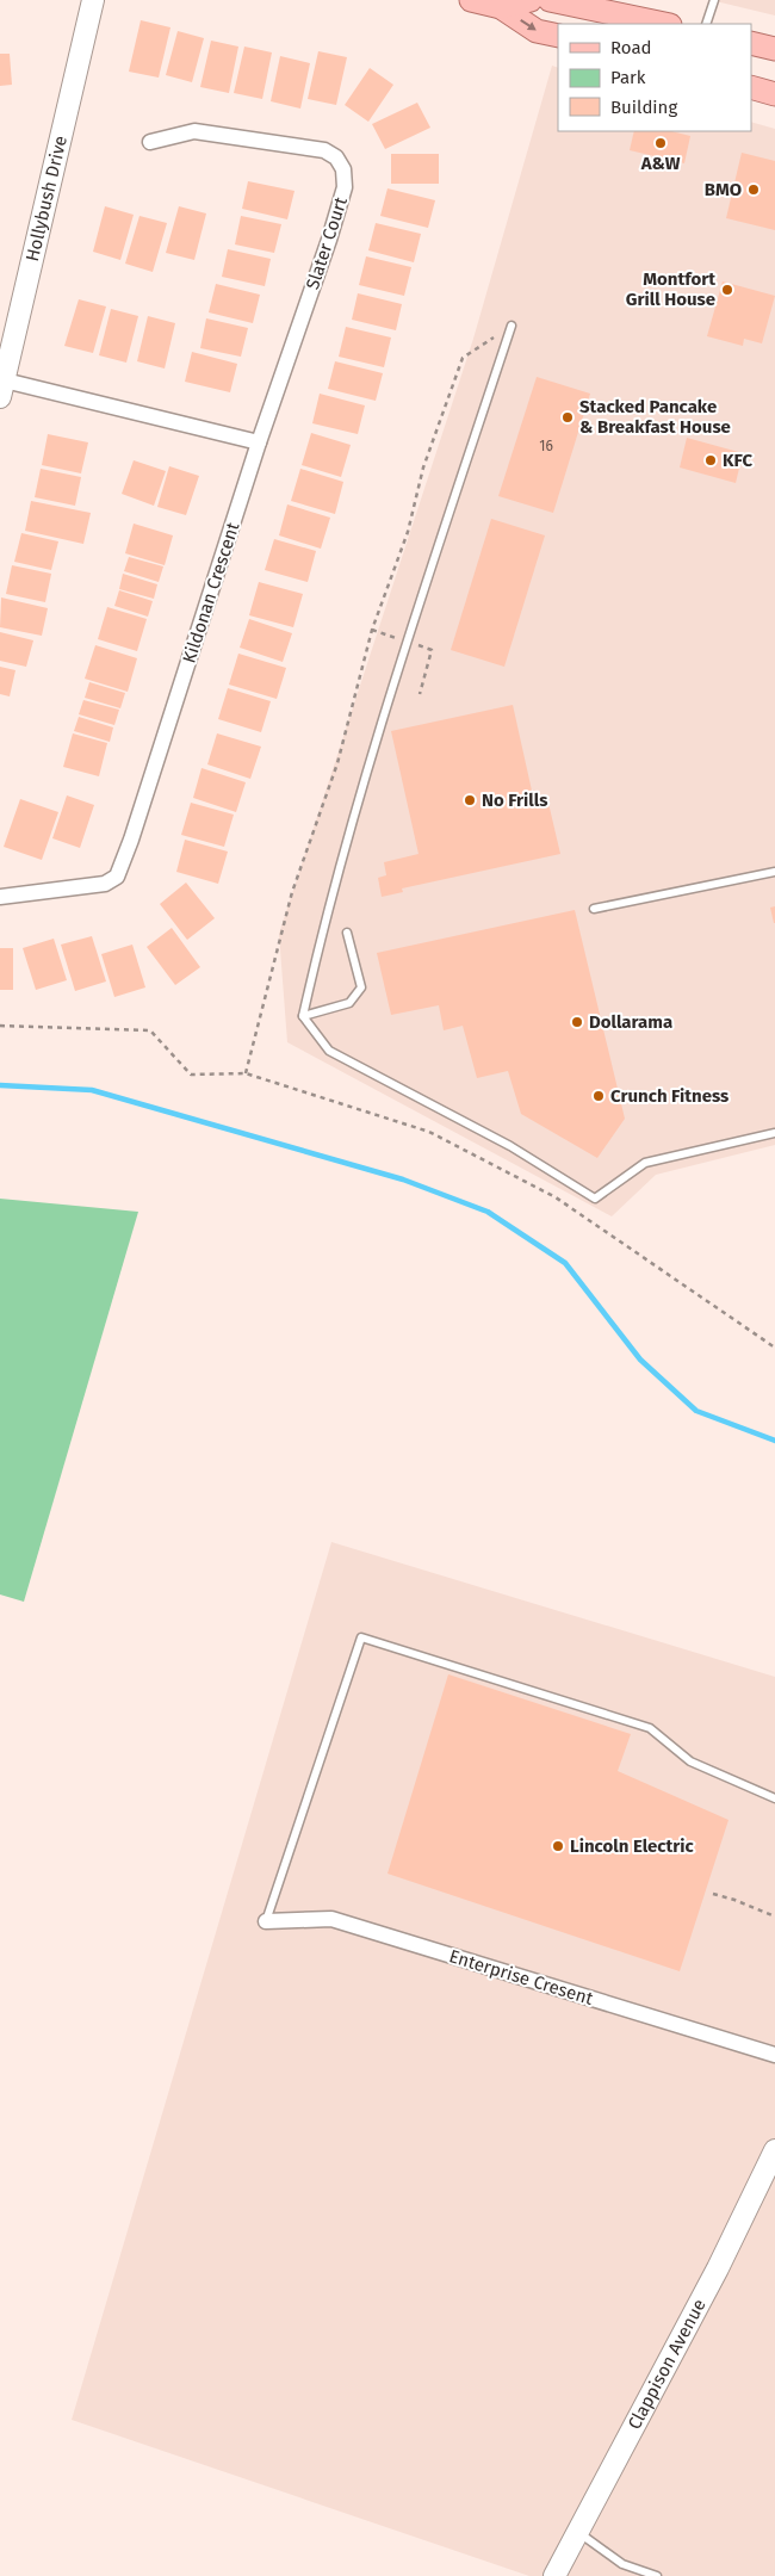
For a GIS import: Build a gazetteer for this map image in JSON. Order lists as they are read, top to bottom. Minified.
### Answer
{"streets":{"main road":["Hollybush Drive","Clappison Avenue"],"street":["Slater Court","Kildonan Crescent","Enterprise Cresent"]},"crossings":[["Slater Court","Kildonan Crescent"]],"places":["A&W","BMO","Montfort Grill House","Stacked Pancake & Breakfast House","KFC","No Frills","Dollarama","Crunch Fitness","Lincoln Electric"],"house_numbers":["16"],"legend":["Road","Park","Building"]}
